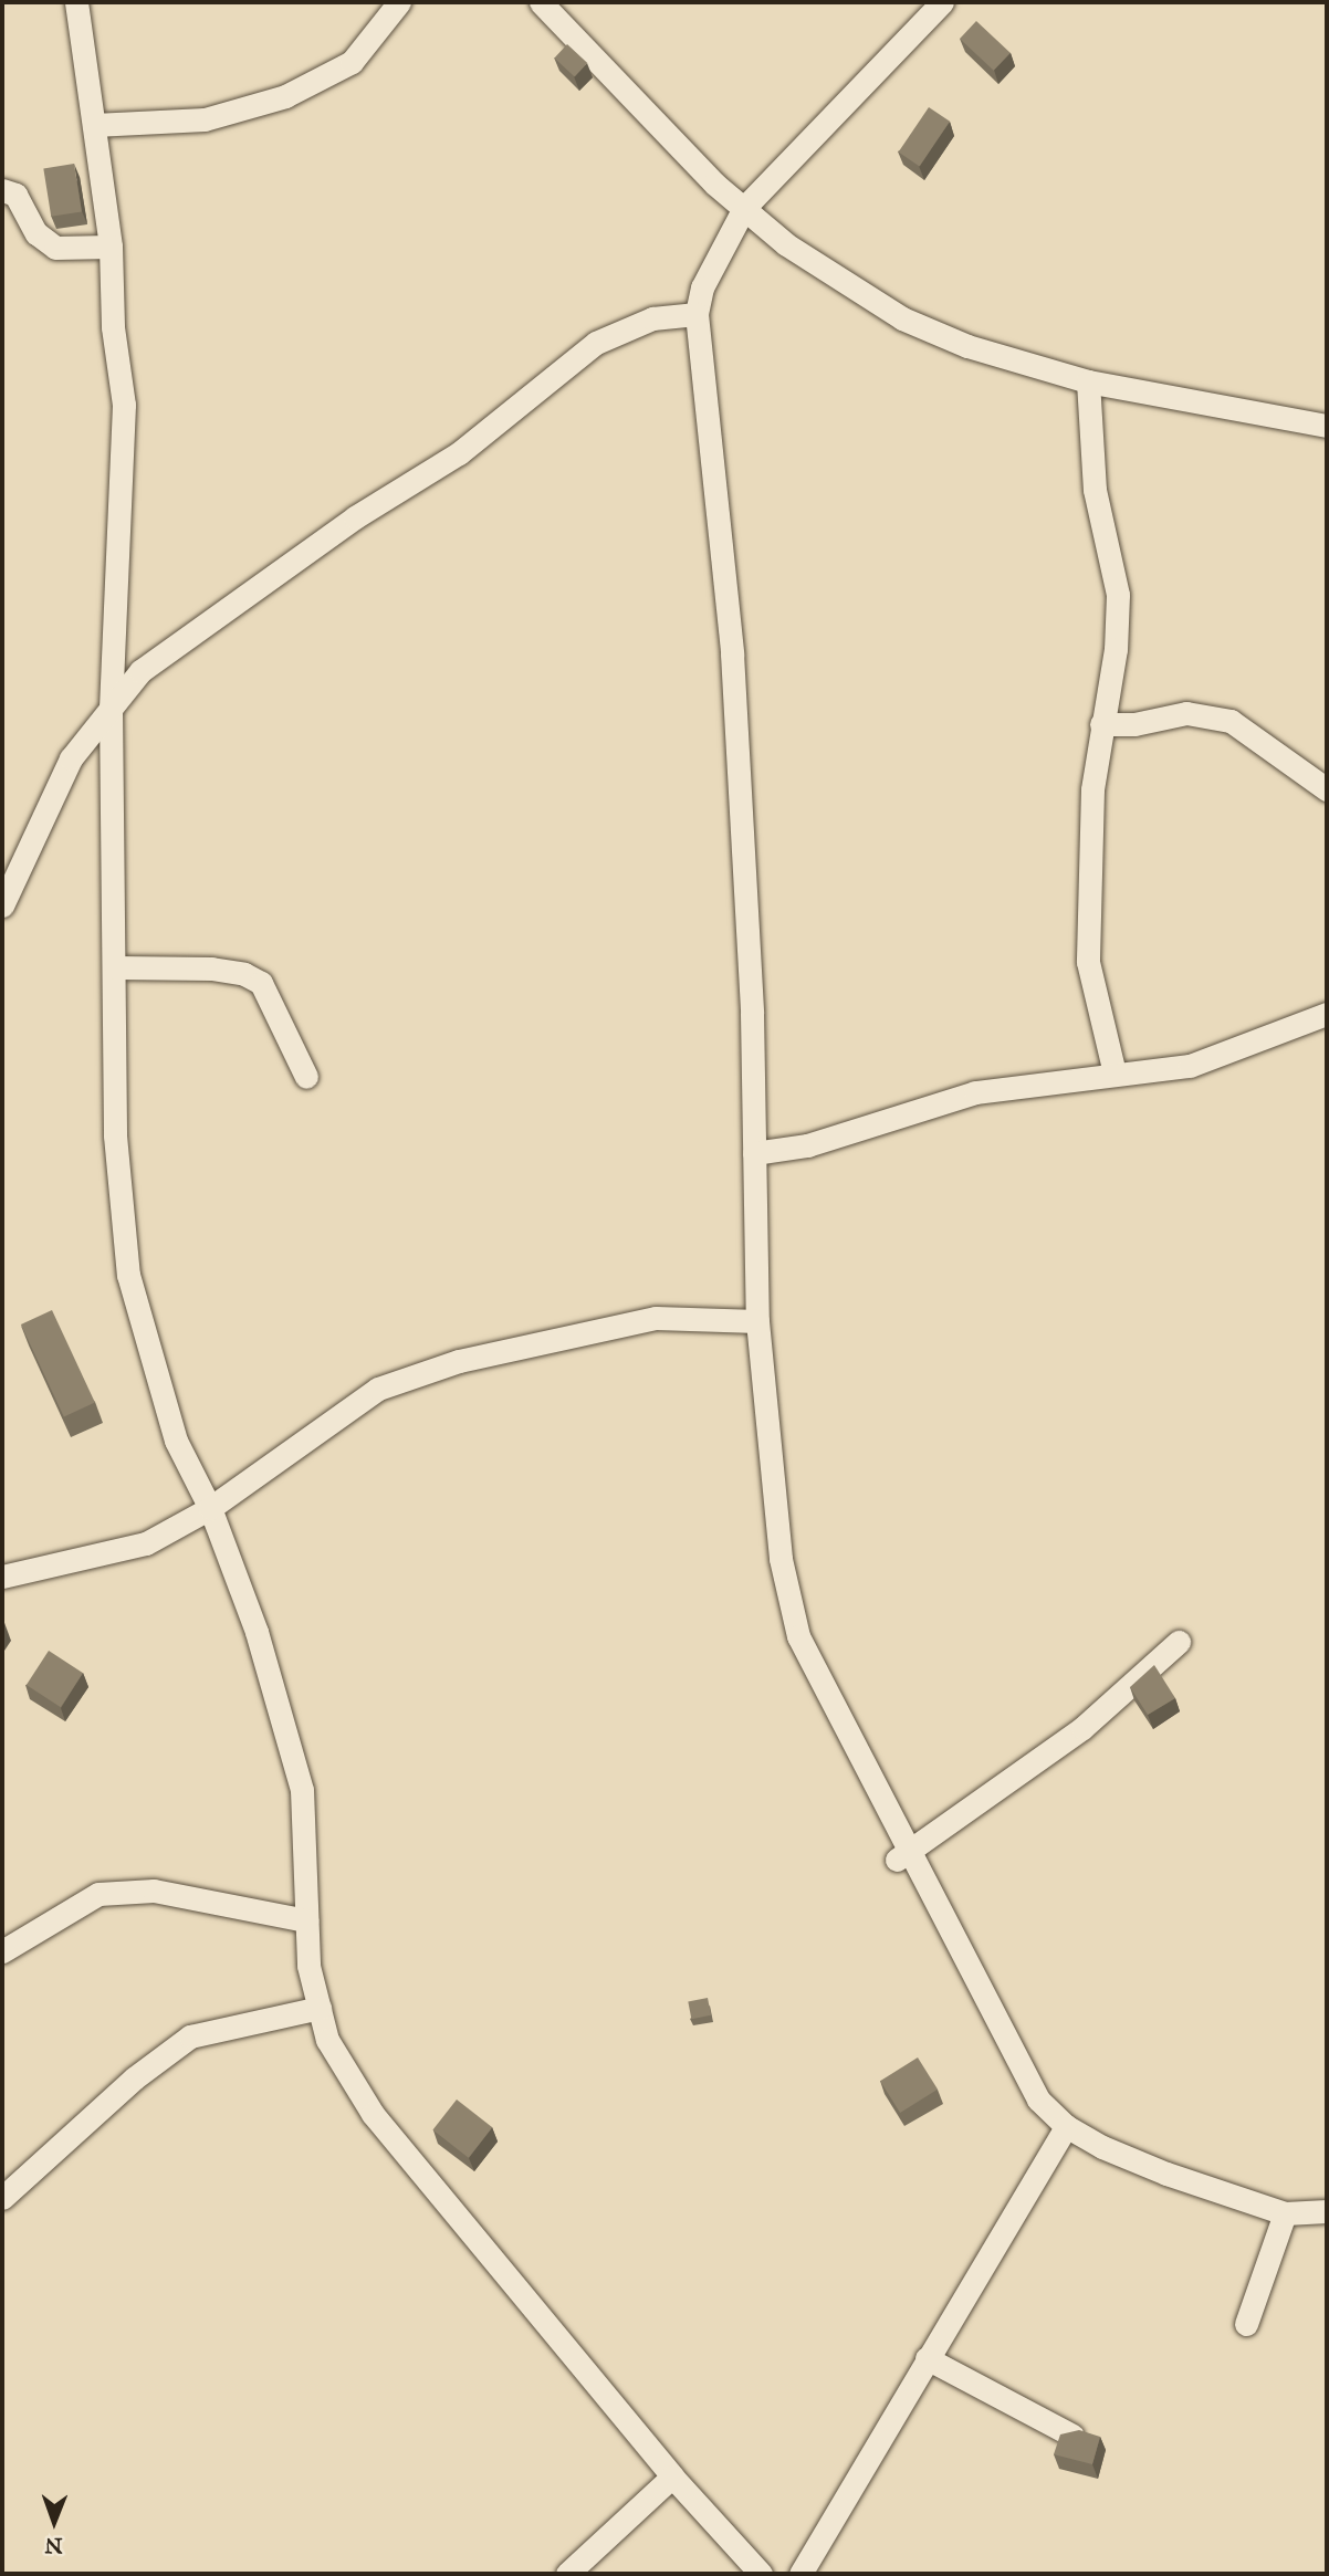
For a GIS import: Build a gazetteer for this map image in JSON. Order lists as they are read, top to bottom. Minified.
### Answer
{"north":"bottom"}
